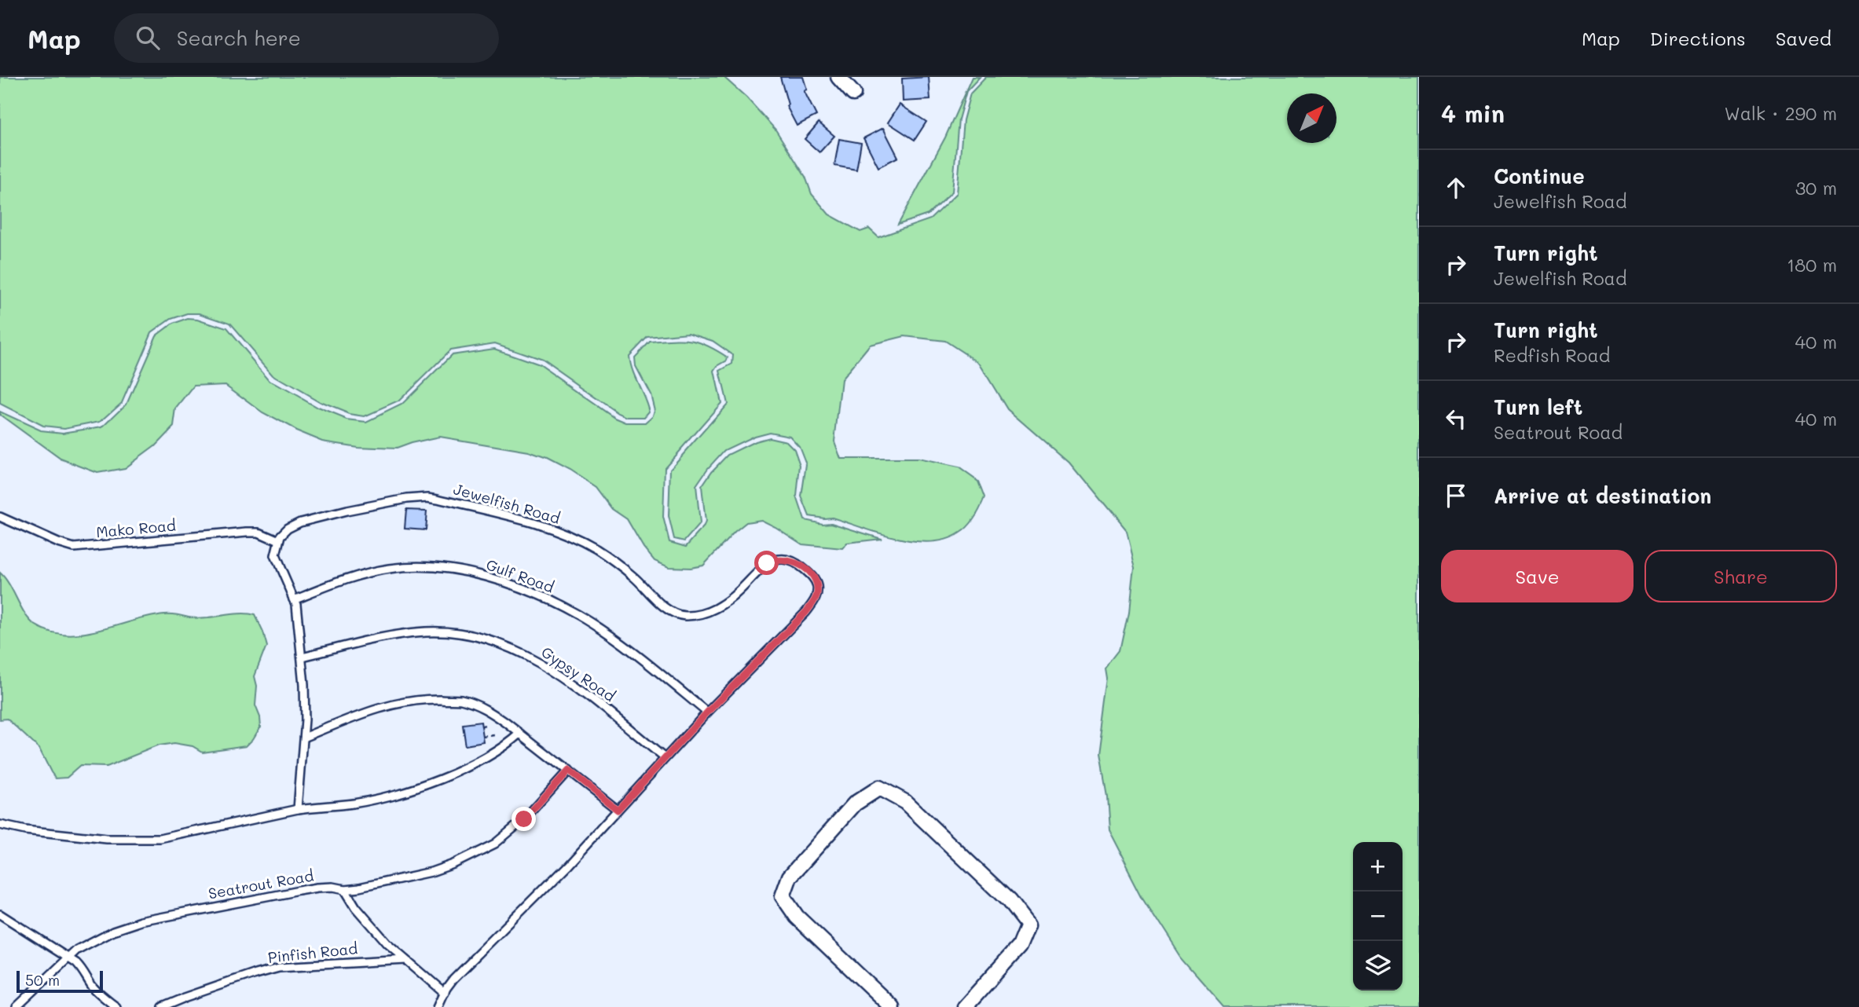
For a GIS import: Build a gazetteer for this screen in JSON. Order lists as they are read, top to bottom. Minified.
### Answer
{"streets":{"lane":["Jewelfish Road","Mako Road","Gulf Road","Gypsy Road","Seatrout Road","Pinfish Road"]},"crossings":[["Jewelfish Road","Mako Road"],["Jewelfish Road","Gulf Road"],["Jewelfish Road","Gypsy Road"]],"scale_bar":"50 m","north":"top right","page":{"header":"Map","search":"Search here","nav":["Map","Directions","Saved"],"heading":["4 min","Walk · 290 m"],"list":[["Continue","Jewelfish Road","30 m"],["Turn right","Jewelfish Road","180 m"],["Turn right","Redfish Road","40 m"],["Turn left","Seatrout Road","40 m"],"Arrive at destination"],"buttons":["Save","Share"],"map_buttons":["+","−"],"scale":"50 m"}}
